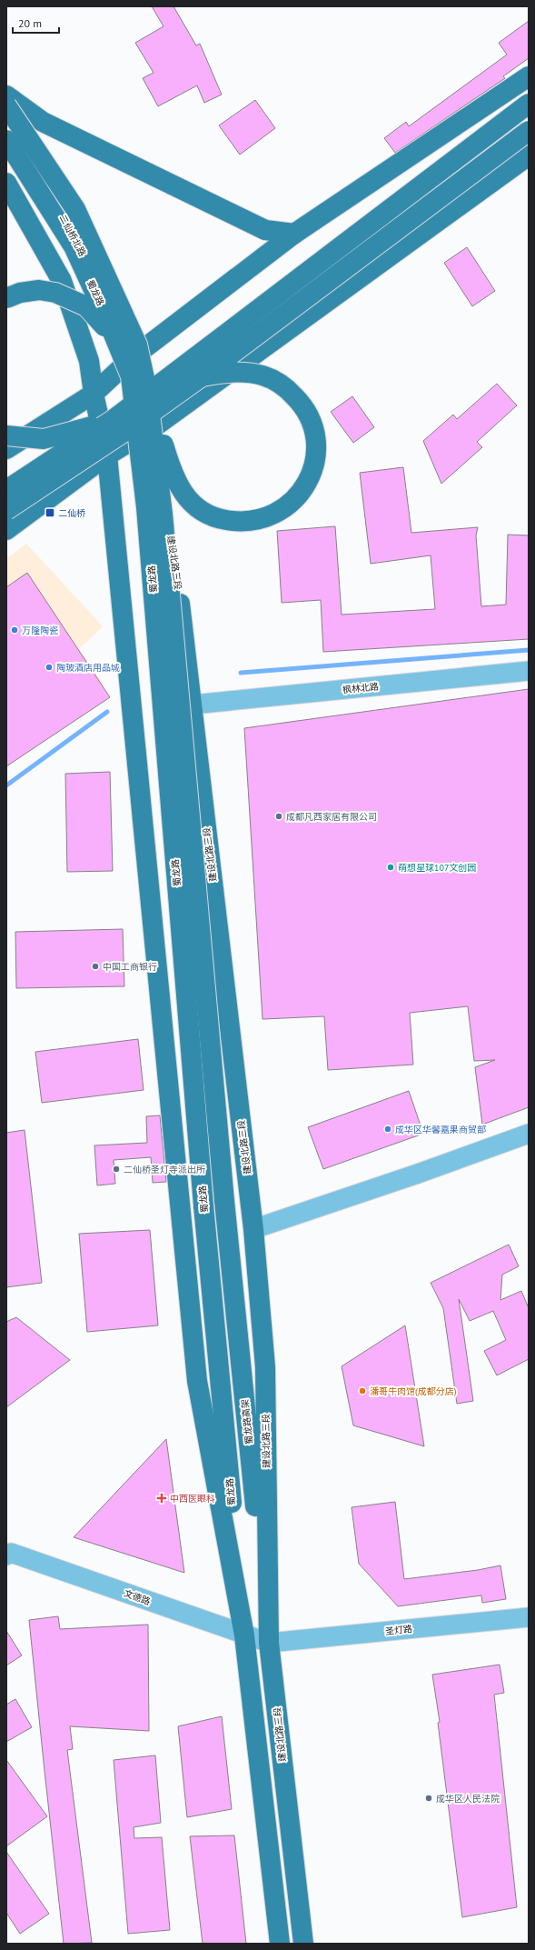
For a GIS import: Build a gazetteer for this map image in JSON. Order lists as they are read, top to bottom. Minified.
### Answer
{"streets":{"main road":["二仙桥北路","蜀龙路","建设北路三段","蜀龙路高架"],"street":["枫林北路","文德路","圣灯路"]},"crossings":[["二仙桥北路","建设北路三段"],["蜀龙路","蜀龙路高架"],["蜀龙路","文德路"],["建设北路三段","枫林北路"],["建设北路三段","蜀龙路高架"],["建设北路三段","文德路"],["建设北路三段","圣灯路"],["蜀龙路高架","文德路"],["蜀龙路高架","圣灯路"],["文德路","圣灯路"]],"places":{"transit":["二仙桥"],"other":["万隆陶瓷","陶玻酒店用品城","成都凡西家居有限公司","萌想星球107文创园","中国工商银行","成华区华馨嘉果商贸部","二仙桥圣灯寺派出所","潘哥牛肉馆(成都分店)","成华区人民法院"],"health":["中西医眼科"]},"scale_bar":"20 m"}
